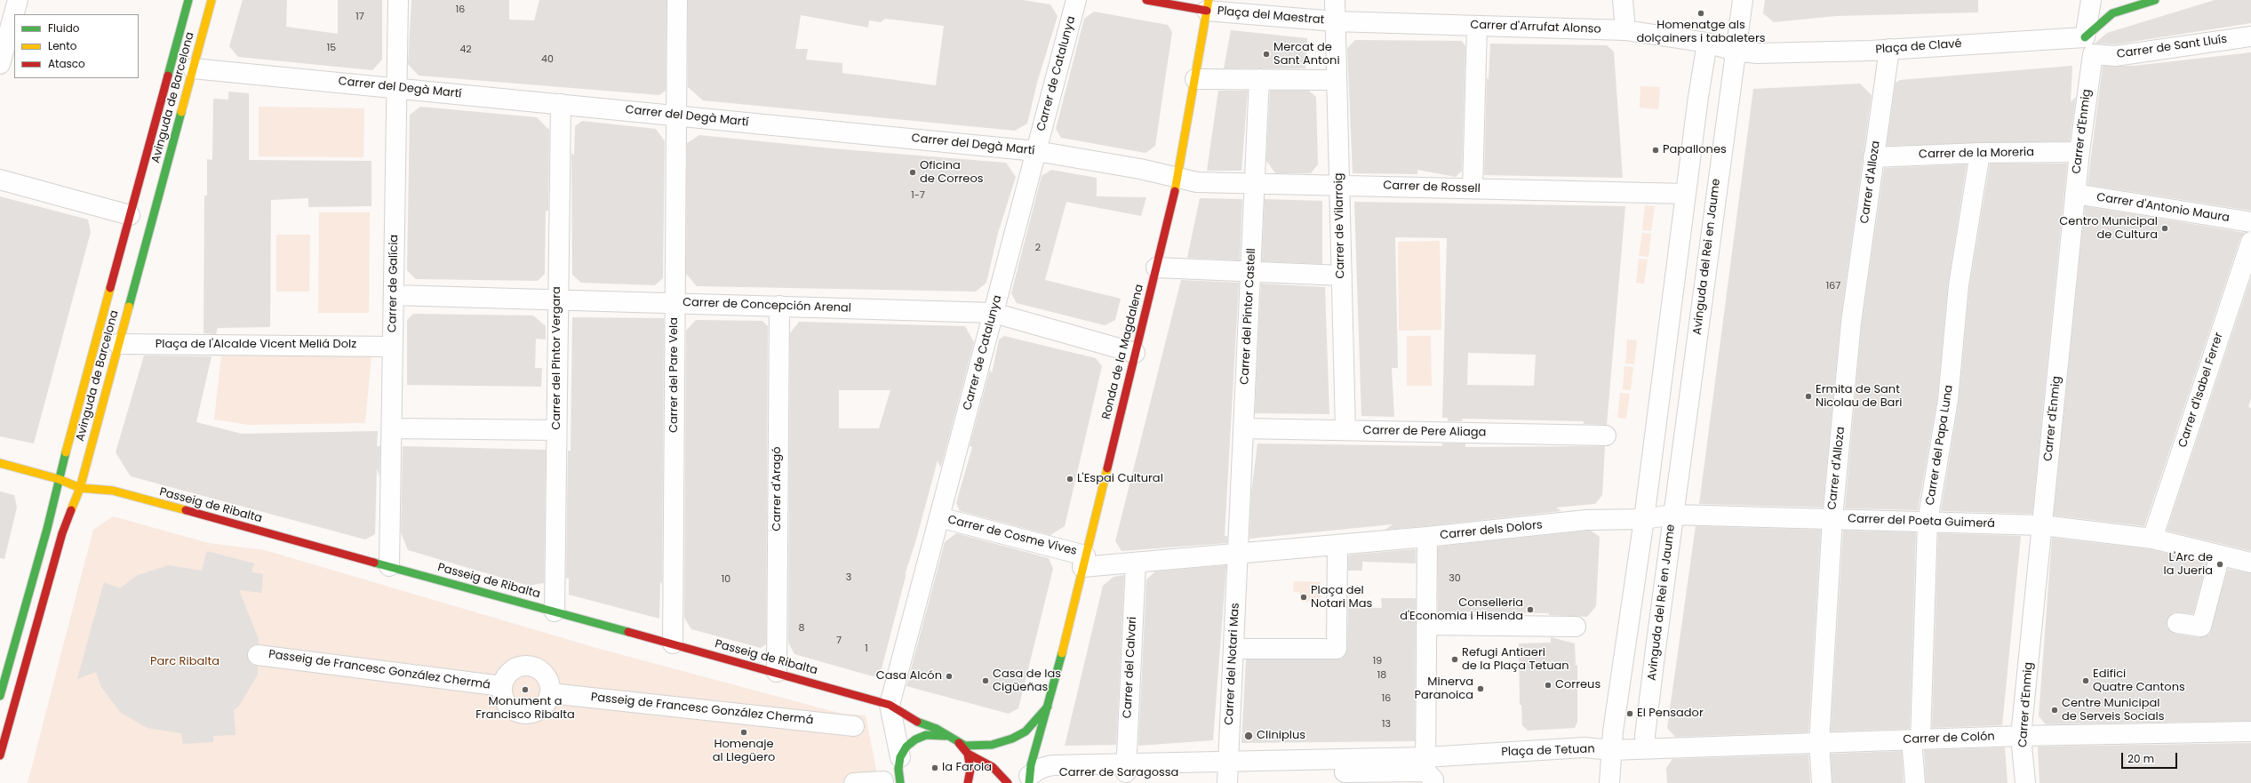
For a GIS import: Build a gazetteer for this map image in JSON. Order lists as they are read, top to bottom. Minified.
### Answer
{"streets":{"main road":["Avinguda de Barcelona","Ronda de la Magdalena","Passeig de Ribalta"],"street":["Plaça del Maestrat","Carrer d'Arrufat Alonso","Plaça de Clavé","Carrer de Sant Lluís","Carrer de Catalunya","Carrer del Degà Martí","Carrer d'Enmig","Carrer de la Moreria","Carrer d'Alloza","Carrer de Rossell","Carrer d'Antonio Maura","Carrer de Vilarroig","Avinguda del Rei en Jaume","Carrer de Galícia","Carrer de Concepción Arenal","Carrer del Pintor Castell","Plaça de l'Alcalde Vicent Meliá Dolz","Carrer del Pintor Vergara","Carrer del Pare Vela","Carrer d'Isabel Ferrer","Carrer de Pere Aliaga","Carrer del Papa Luna","Carrer d'Aragó","Carrer del Poeta Guimerá","Carrer dels Dolors","Carrer de Cosme Vives","Carrer del Notari Mas","Carrer del Calvari","Passeig de Francesc González Chermá","Carrer de Colón","Plaça de Tetuan","Carrer de Saragossa"]},"crossings":[["Plaça del Maestrat","Carrer d'Arrufat Alonso"],["Plaça del Maestrat","Carrer de Vilarroig"],["Plaça del Maestrat","Ronda de la Magdalena"],["Carrer d'Arrufat Alonso","Plaça de Clavé"],["Carrer d'Arrufat Alonso","Carrer de Vilarroig"],["Carrer d'Arrufat Alonso","Avinguda del Rei en Jaume"],["Plaça de Clavé","Carrer de Sant Lluís"],["Plaça de Clavé","Carrer d'Enmig"],["Plaça de Clavé","Carrer d'Alloza"],["Plaça de Clavé","Avinguda del Rei en Jaume"],["Carrer de Sant Lluís","Carrer d'Enmig"],["Carrer de Catalunya","Carrer del Degà Martí"],["Carrer de Catalunya","Carrer de Concepción Arenal"],["Carrer de Catalunya","Passeig de Ribalta"],["Carrer de Catalunya","Carrer de Cosme Vives"],["Carrer del Degà Martí","Avinguda de Barcelona"],["Carrer del Degà Martí","Carrer de Rossell"],["Carrer del Degà Martí","Carrer de Galícia"],["Carrer del Degà Martí","Ronda de la Magdalena"],["Carrer del Degà Martí","Carrer del Pintor Vergara"],["Carrer del Degà Martí","Carrer del Pare Vela"],["Avinguda de Barcelona","Plaça de l'Alcalde Vicent Meliá Dolz"],["Avinguda de Barcelona","Passeig de Ribalta"],["Carrer d'Enmig","Carrer de la Moreria"],["Carrer d'Enmig","Carrer d'Antonio Maura"],["Carrer d'Enmig","Carrer del Poeta Guimerá"],["Carrer d'Enmig","Carrer de Colón"],["Carrer de la Moreria","Carrer d'Alloza"],["Carrer de la Moreria","Carrer del Papa Luna"],["Carrer d'Alloza","Carrer del Poeta Guimerá"],["Carrer d'Alloza","Carrer de Colón"],["Carrer de Rossell","Carrer de Vilarroig"],["Carrer de Rossell","Carrer del Pintor Castell"],["Carrer de Rossell","Ronda de la Magdalena"],["Carrer de Vilarroig","Carrer de Pere Aliaga"],["Avinguda del Rei en Jaume","Carrer del Poeta Guimerá"],["Avinguda del Rei en Jaume","Carrer dels Dolors"],["Avinguda del Rei en Jaume","Carrer de Colón"],["Avinguda del Rei en Jaume","Plaça de Tetuan"],["Carrer de Galícia","Carrer de Concepción Arenal"],["Carrer de Galícia","Plaça de l'Alcalde Vicent Meliá Dolz"],["Carrer de Galícia","Passeig de Ribalta"],["Carrer de Concepción Arenal","Ronda de la Magdalena"],["Carrer de Concepción Arenal","Carrer del Pintor Vergara"],["Carrer de Concepción Arenal","Carrer del Pare Vela"],["Carrer de Concepción Arenal","Carrer d'Aragó"],["Carrer del Pintor Castell","Carrer de Pere Aliaga"],["Carrer del Pintor Castell","Carrer de Cosme Vives"],["Carrer del Pintor Castell","Carrer del Notari Mas"],["Ronda de la Magdalena","Passeig de Ribalta"],["Ronda de la Magdalena","Carrer de Cosme Vives"],["Ronda de la Magdalena","Carrer de Saragossa"],["Carrer del Pintor Vergara","Passeig de Ribalta"],["Carrer del Pare Vela","Passeig de Ribalta"],["Carrer d'Isabel Ferrer","Carrer del Poeta Guimerá"],["Carrer del Papa Luna","Carrer del Poeta Guimerá"],["Carrer del Papa Luna","Carrer de Colón"],["Carrer d'Aragó","Passeig de Ribalta"],["Carrer de Cosme Vives","Carrer del Notari Mas"],["Carrer de Cosme Vives","Carrer del Calvari"],["Carrer del Notari Mas","Carrer de Saragossa"],["Carrer del Calvari","Carrer de Saragossa"],["Carrer de Colón","Plaça de Tetuan"],["Plaça de Tetuan","Carrer de Saragossa"]],"parks":["Parc Ribalta"],"places":["Homenatge als dolçainers i tabaleters","Mercat de Sant Antoni","Papallones","Oficina de Correos","Centro Municipal de Cultura","Ermita de Sant Nicolau de Bari","L'Espai Cultural","L'Arc de la Jueria","Plaça del Notari Mas","Conselleria d'Economia i Hisenda","Refugi Antiaeri de la Plaça Tetuan","Casa Alcón","Casa de las Cigüeñas","Edifici Quatre Cantons","Correus","Minerva Paranoica","Monument a Francisco Ribalta","Centre Municipal de Serveis Socials","El Pensador","Homenaje al Llegüero","Cliniplus","la Farola"],"house_numbers":["16","17","15","42","40","1-7","2","167","3","30","10","8","7","1","19","18","16","13"],"legend":["Fluido","Lento","Atasco"],"scale_bar":"20 m"}
